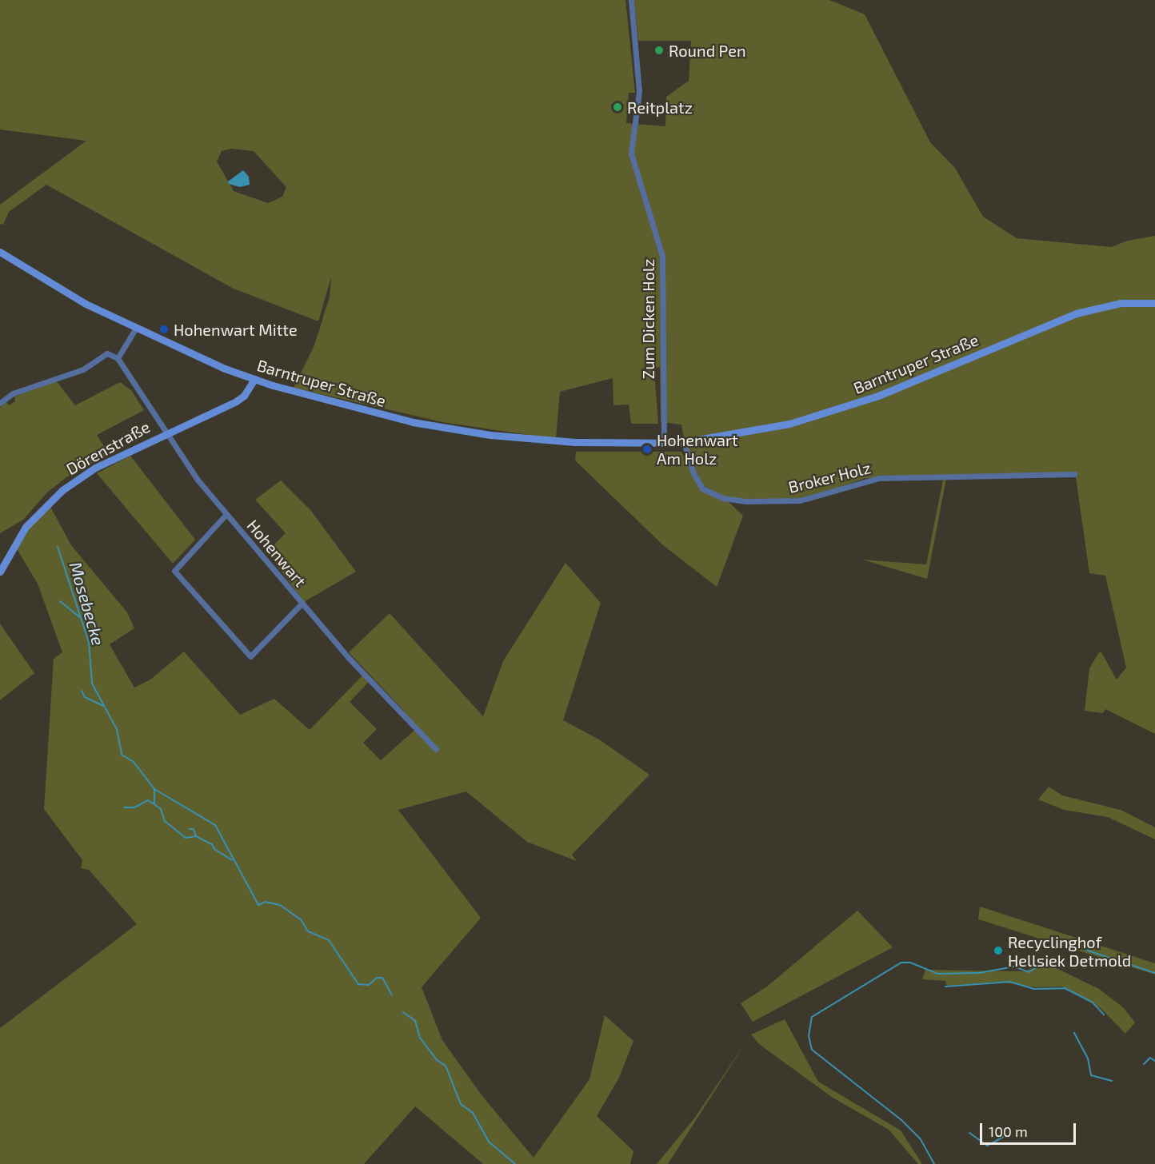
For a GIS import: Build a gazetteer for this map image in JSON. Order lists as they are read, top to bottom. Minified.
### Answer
{"streets":{"main road":["Barntruper Straße","Dörenstraße"],"street":["Zum Dicken Holz","Broker Holz","Hohenwart"]},"crossings":[["Zum Dicken Holz","Barntruper Straße"],["Barntruper Straße","Dörenstraße"],["Barntruper Straße","Broker Holz"],["Dörenstraße","Hohenwart"]],"water":["Mosebecke"],"places":["Round Pen","Reitplatz","Hohenwart Mitte","Hohenwart Am Holz","Recyclinghof Hellsiek Detmold"],"scale_bar":"100 m"}
